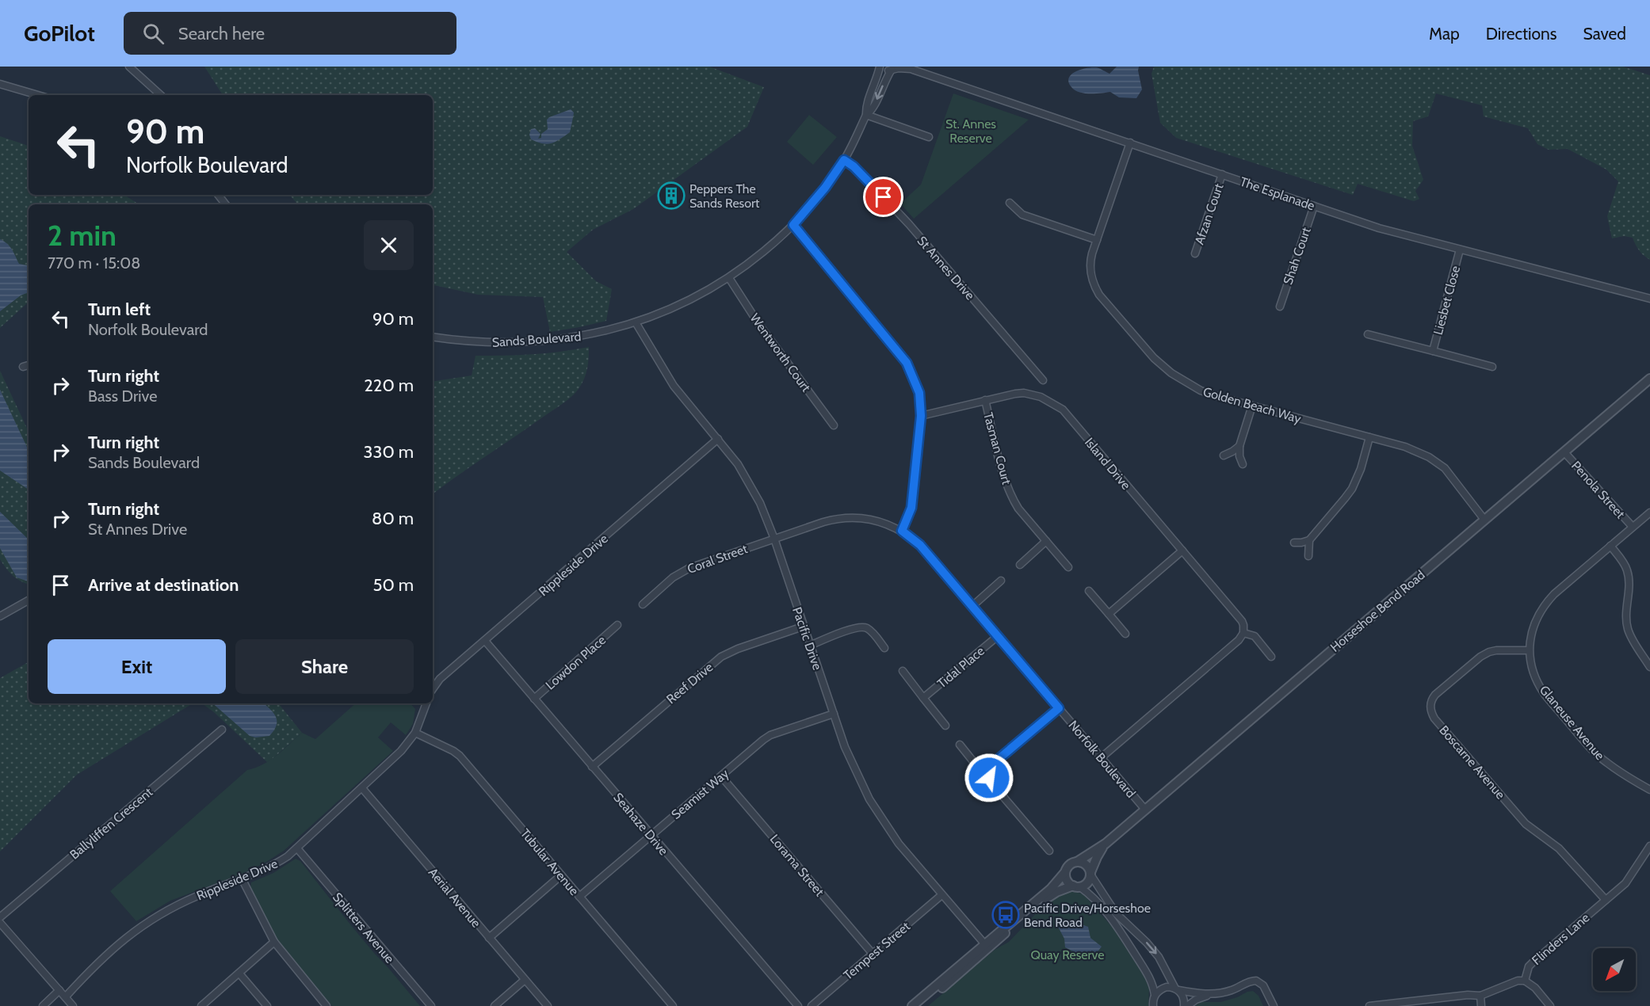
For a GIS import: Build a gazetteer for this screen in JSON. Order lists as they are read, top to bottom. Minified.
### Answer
{"streets":{"street":["The Esplanade","Afzan Court","Shah Court","St Annes Drive","Liesbet Close","Sands Boulevard","Wentworth Court","Golden Beach Way","Tasman Court","Island Drive","Penola Street","Coral Street","Rippleside Drive","Horseshoe Bend Road","Pacific Drive","Lowdon Place","Tidal Place","Reef Drive","Glaneuse Avenue","Norfolk Boulevard","Boscarne Avenue","Seamist Way","Ballyliffen Crescent","Seahaze Drive","Tubular Avenue","Lorama Street","Aerial Avenue","Splitters Avenue","Flinders Lane","Tempest Street"]},"crossings":[["The Esplanade","Afzan Court"],["The Esplanade","Shah Court"],["The Esplanade","Liesbet Close"],["The Esplanade","Sands Boulevard"],["The Esplanade","Golden Beach Way"],["St Annes Drive","Sands Boulevard"],["Sands Boulevard","Wentworth Court"],["Sands Boulevard","Pacific Drive"],["Golden Beach Way","Horseshoe Bend Road"],["Tasman Court","Island Drive"],["Penola Street","Horseshoe Bend Road"],["Penola Street","Glaneuse Avenue"],["Coral Street","Pacific Drive"],["Coral Street","Norfolk Boulevard"],["Rippleside Drive","Pacific Drive"],["Rippleside Drive","Seahaze Drive"],["Rippleside Drive","Tubular Avenue"],["Rippleside Drive","Aerial Avenue"],["Rippleside Drive","Splitters Avenue"],["Horseshoe Bend Road","Norfolk Boulevard"],["Pacific Drive","Reef Drive"],["Pacific Drive","Norfolk Boulevard"],["Pacific Drive","Seamist Way"],["Pacific Drive","Tempest Street"],["Lowdon Place","Seahaze Drive"],["Tidal Place","Norfolk Boulevard"],["Reef Drive","Seahaze Drive"],["Glaneuse Avenue","Boscarne Avenue"],["Boscarne Avenue","Flinders Lane"],["Seamist Way","Seahaze Drive"],["Seamist Way","Tubular Avenue"],["Seamist Way","Lorama Street"],["Lorama Street","Tempest Street"]],"parks":["St. Annes Reserve","Quay Reserve"],"places":{"building":["Peppers The Sands Resort"],"bus stop":["Pacific Drive/Horseshoe Bend Road"]},"north":"bottom left","page":{"header":"GoPilot","search":"Search here","nav":["Map","Directions","Saved"],"turn":["90 m","Norfolk Boulevard"],"heading":["2 min","770 m · 15:08"],"list":[{"name":"Turn left","note":"Norfolk Boulevard","value":"90 m"},{"name":"Turn right","note":"Bass Drive","value":"220 m"},{"name":"Turn right","note":"Sands Boulevard","value":"330 m"},{"name":"Turn right","note":"St Annes Drive","value":"80 m"},{"name":"Arrive at destination","value":"50 m"}],"buttons":["Exit","Share"]}}
